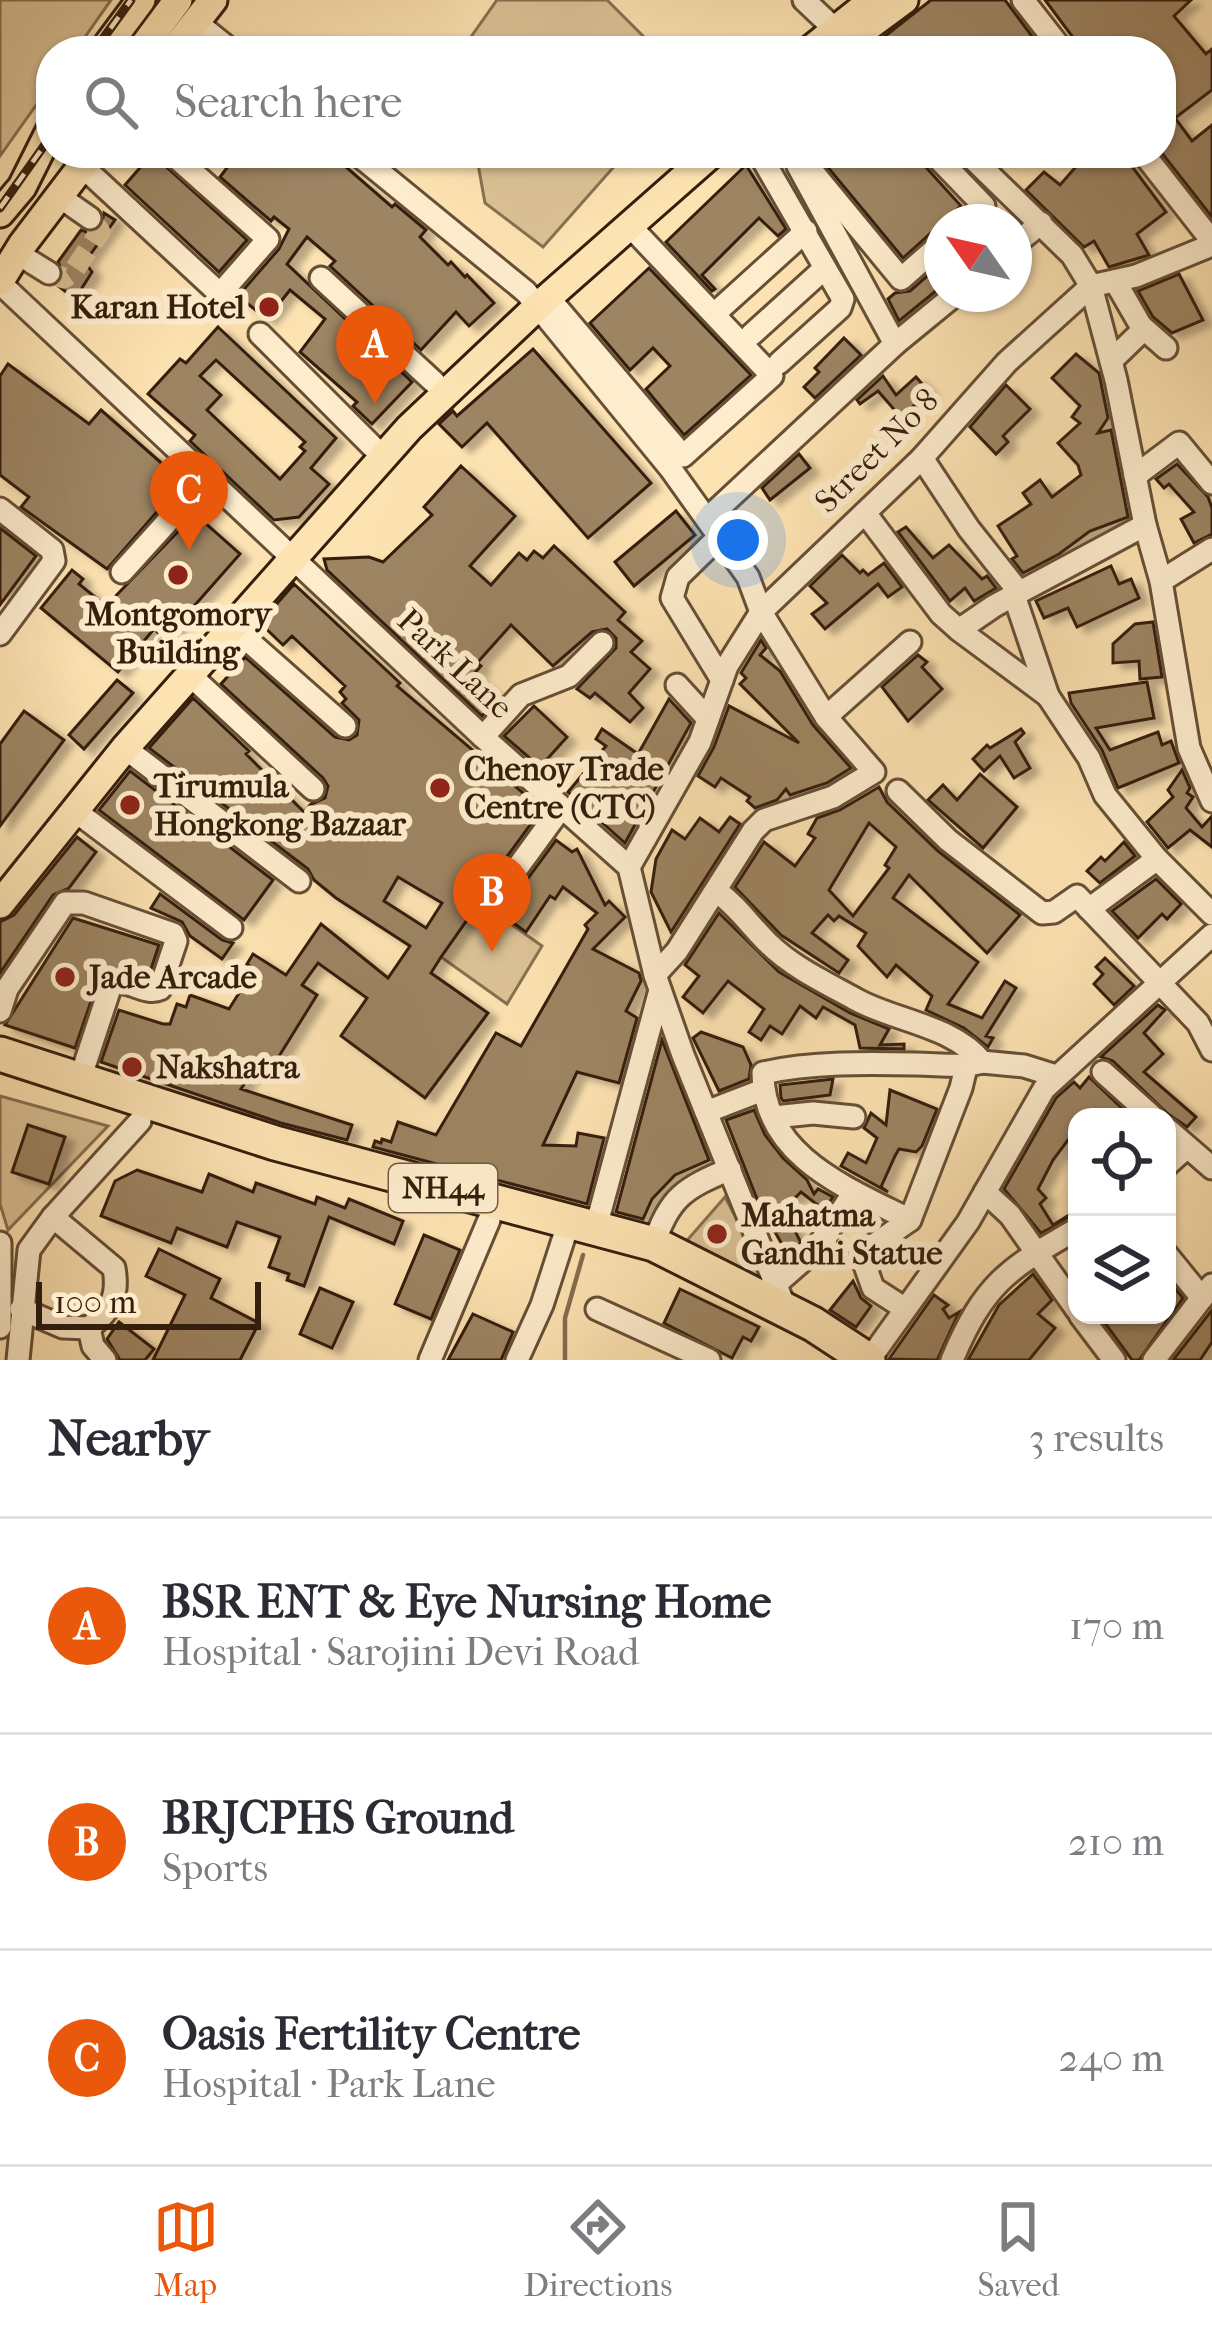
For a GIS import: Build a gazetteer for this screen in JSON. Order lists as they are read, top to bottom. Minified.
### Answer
{"streets":{"highway":["NH44"],"street":["Street No 8","Park Lane"]},"crossings":[["Street No 8","Park Lane"]],"places":["Karan Hotel","Montgomory Building","Chenoy Trade Centre (CTC)","Tirumula Hongkong Bazaar","Jade Arcade","Nakshatra","Mahatma Gandhi Statue"],"scale_bar":"100 m","north":"top left","page":{"search":"Search here","pins":["A","C","B"],"scale":"100 m","heading":["Nearby","3 results"],"list":[{"mark":"A","name":"BSR ENT & Eye Nursing Home","note":"Hospital · Sarojini Devi Road","value":"170 m"},{"mark":"B","name":"BRJCPHS Ground","note":"Sports","value":"210 m"},{"mark":"C","name":"Oasis Fertility Centre","note":"Hospital · Park Lane","value":"240 m"}],"nav":["Map","Directions","Saved"]}}
